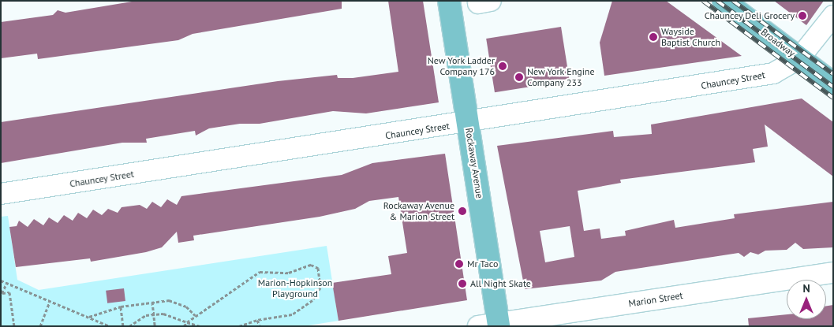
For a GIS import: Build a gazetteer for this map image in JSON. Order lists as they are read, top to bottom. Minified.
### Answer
{"streets":{"main road":["Broadway","Rockaway Avenue"],"street":["Chauncey Street","Marion Street"]},"crossings":[["Broadway","Chauncey Street"],["Chauncey Street","Rockaway Avenue"],["Rockaway Avenue","Marion Street"]],"parks":["Marion-Hopkinson Playground"],"places":["Chauncey Deli Grocery","Wayside Baptist Church","New York Ladder Company 176","New York Engine Company 233","Rockaway Avenue & Marion Street","Mr Taco","All Night Skate"],"north":"top"}
